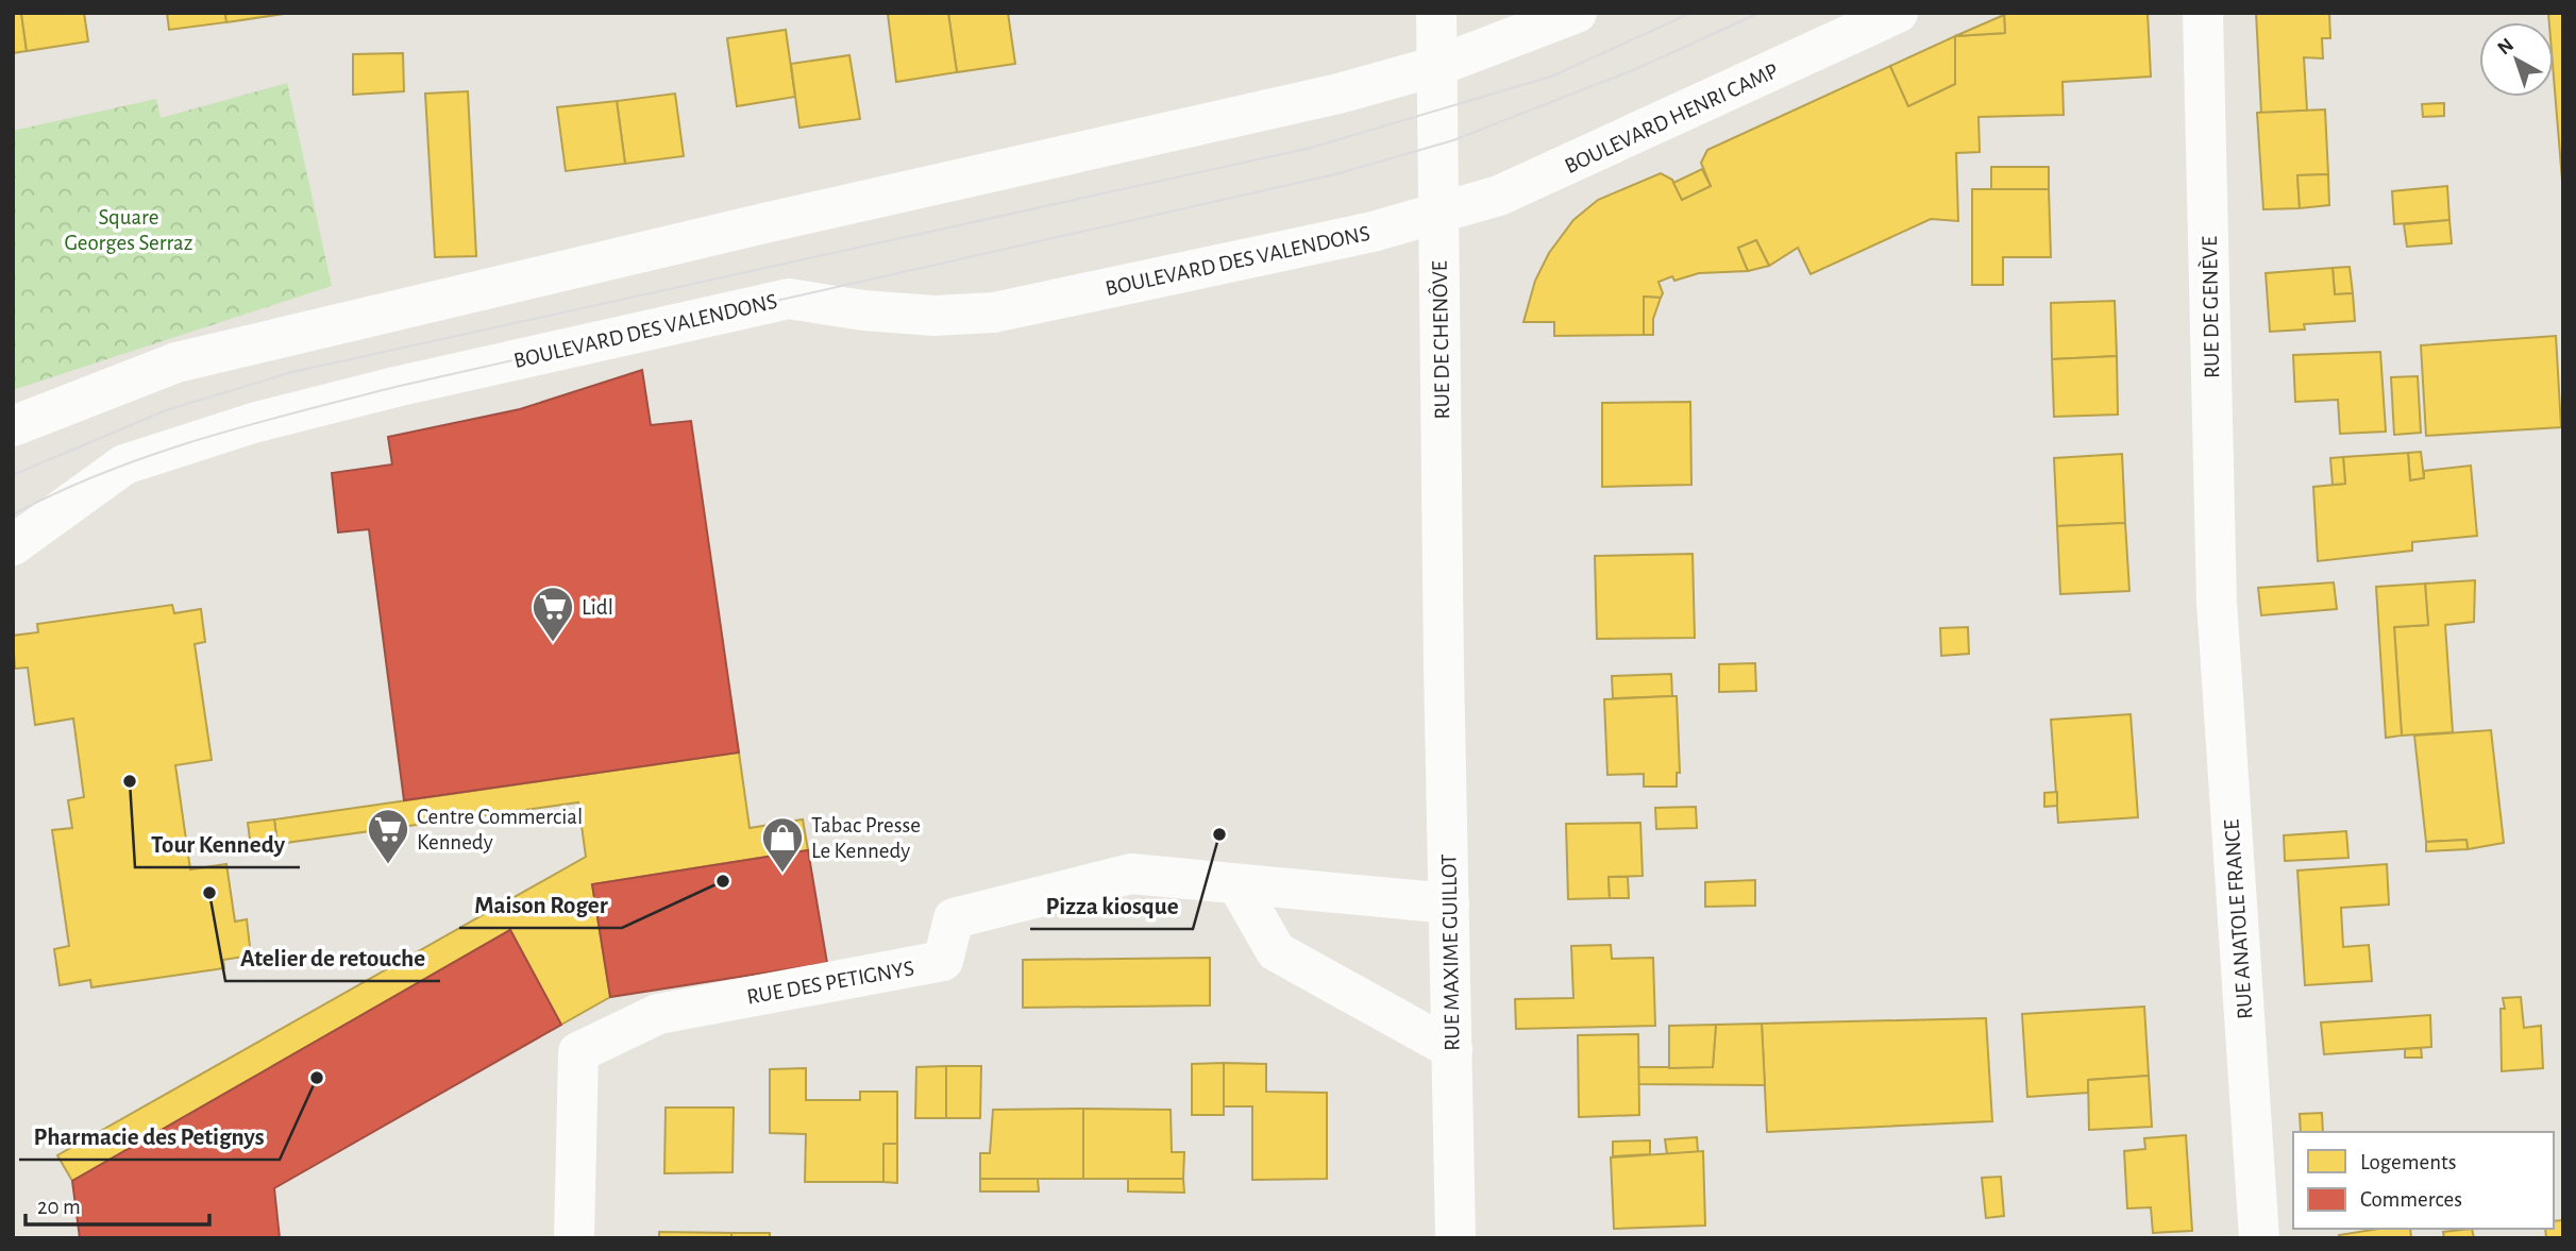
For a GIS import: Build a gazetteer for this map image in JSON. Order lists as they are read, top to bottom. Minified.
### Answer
{"streets":{"street":["BOULEVARD HENRI CAMP","BOULEVARD DES VALENDONS","RUE DE GENÈVE","RUE DE CHENÔVE","RUE ANATOLE FRANCE","RUE MAXIME GUILLOT","RUE DES PETIGNYS"]},"crossings":[["BOULEVARD HENRI CAMP","BOULEVARD DES VALENDONS"],["BOULEVARD HENRI CAMP","RUE DE CHENÔVE"],["BOULEVARD DES VALENDONS","RUE DE CHENÔVE"],["RUE DE GENÈVE","RUE ANATOLE FRANCE"],["RUE DE CHENÔVE","RUE MAXIME GUILLOT"],["RUE MAXIME GUILLOT","RUE DES PETIGNYS"]],"parks":["Square Georges Serraz"],"places":{"supermarket":["Lidl","Centre Commercial Kennedy"],"other":["Tour Kennedy","Pizza kiosque","Maison Roger","Atelier de retouche","Pharmacie des Petignys"],"shop":["Tabac Presse Le Kennedy"]},"legend":["Logements","Commerces"],"scale_bar":"20 m","north":"top left"}
